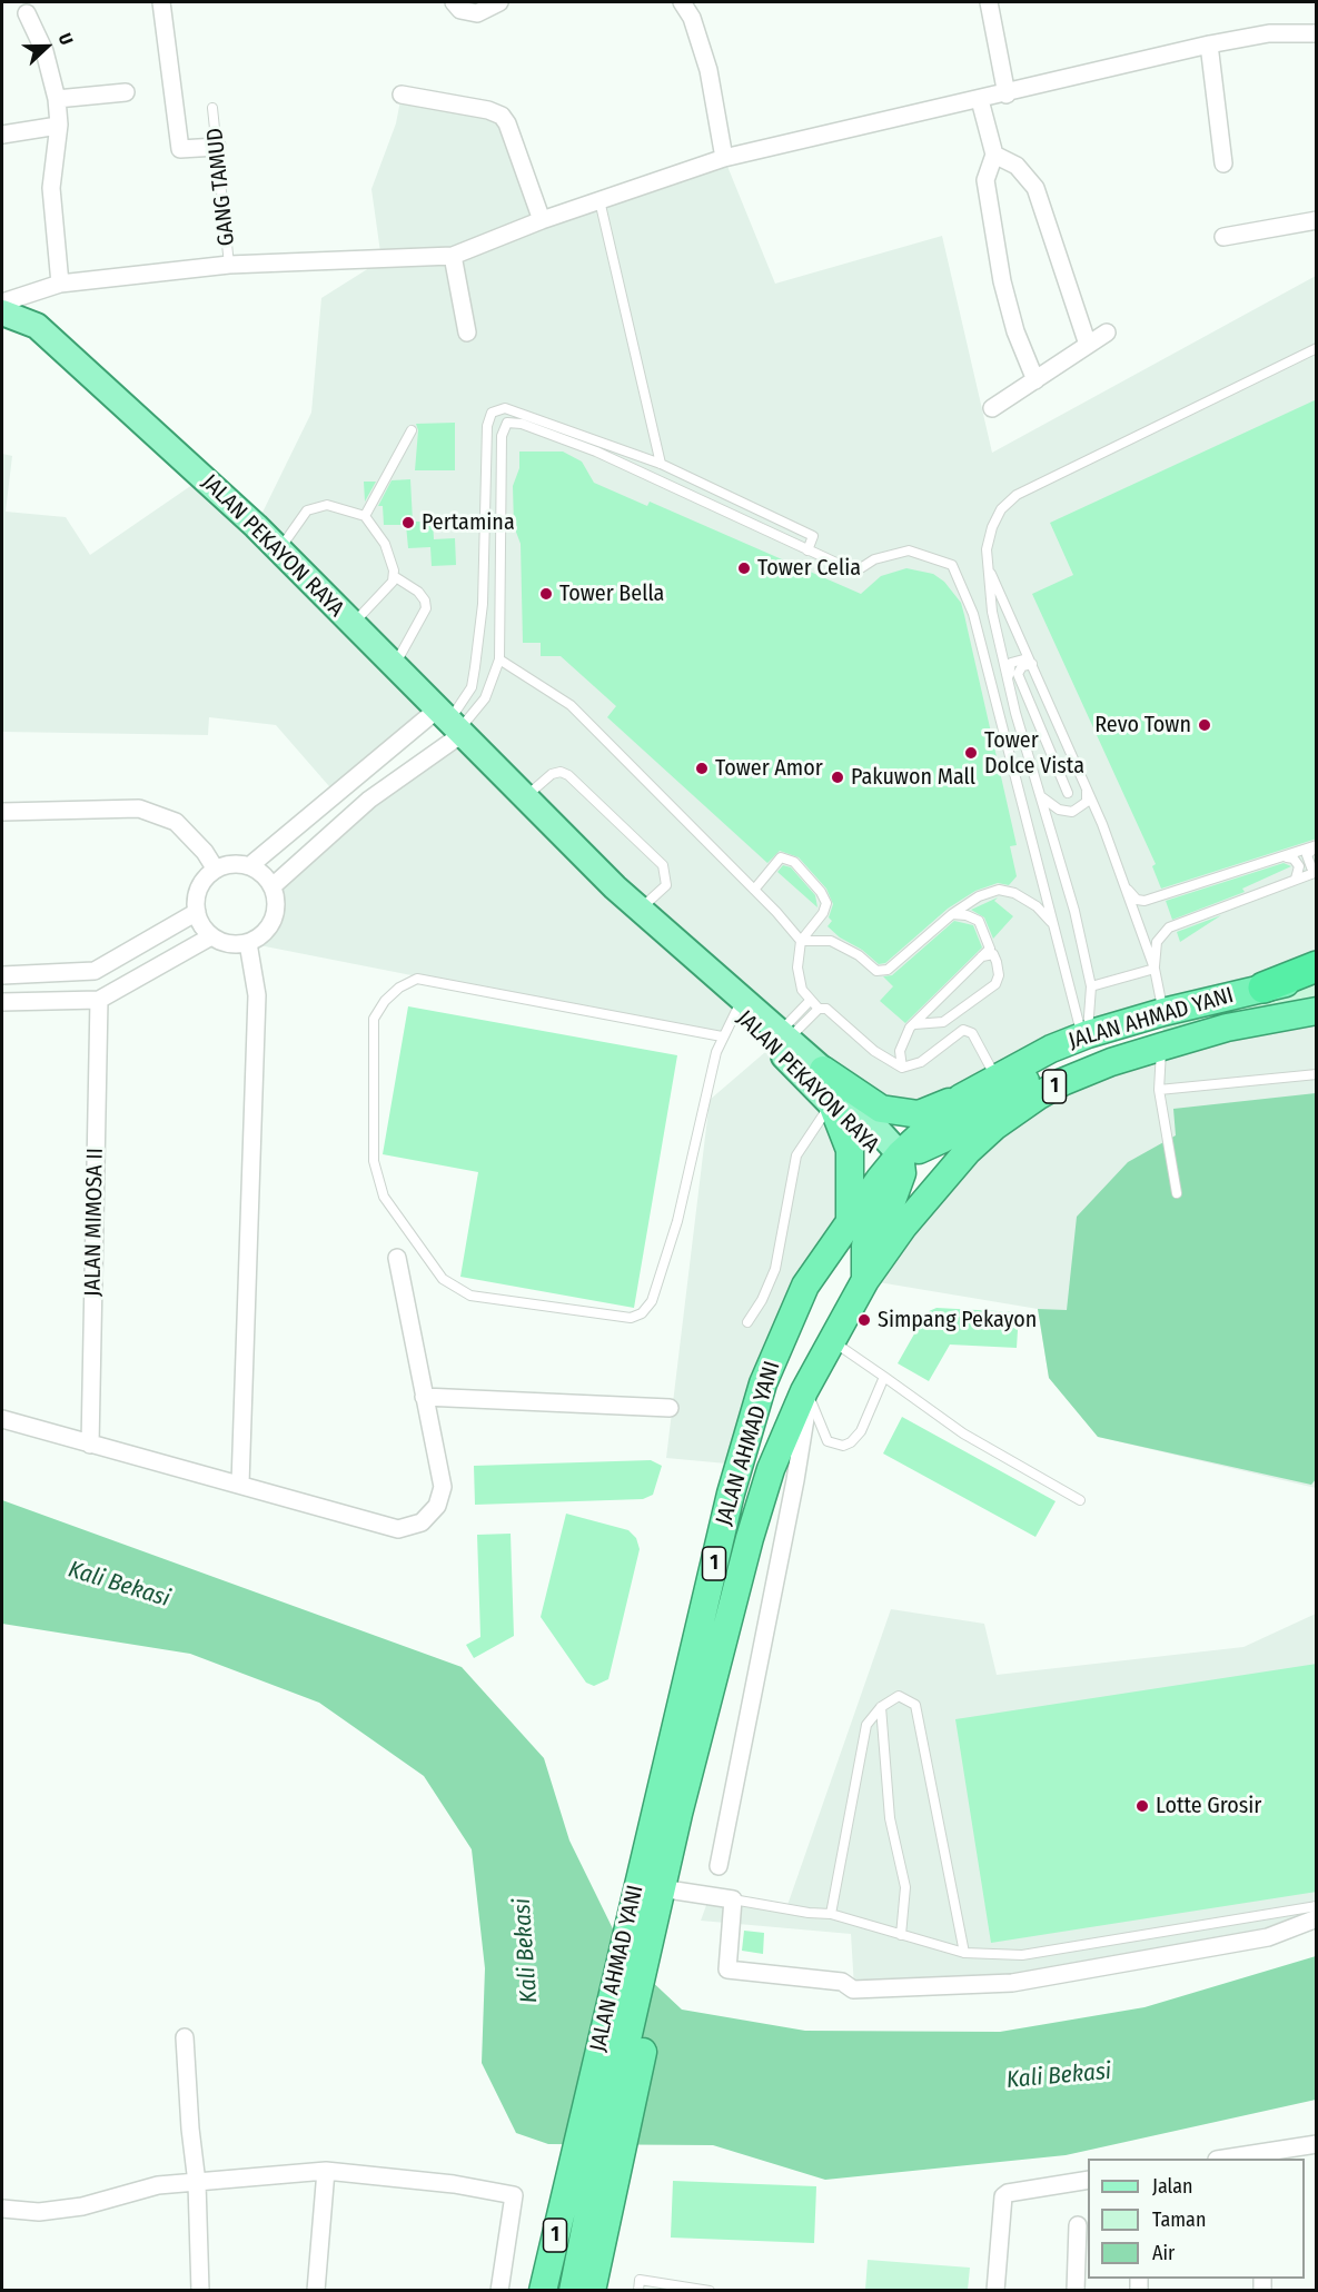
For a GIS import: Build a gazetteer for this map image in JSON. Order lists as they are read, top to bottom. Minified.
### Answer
{"streets":{"highway":["JALAN AHMAD YANI","1"],"main road":["JALAN PEKAYON RAYA"],"street":["JALAN MIMOSA II"],"lane":["GANG TAMUD"]},"crossings":[["JALAN PEKAYON RAYA","JALAN AHMAD YANI"]],"water":["Kali Bekasi"],"places":["Pertamina","Tower Celia","Tower Bella","Revo Town","Tower Dolce Vista","Tower Amor","Pakuwon Mall","Simpang Pekayon","Lotte Grosir"],"legend":["Jalan","Taman","Air"],"north":"right"}
